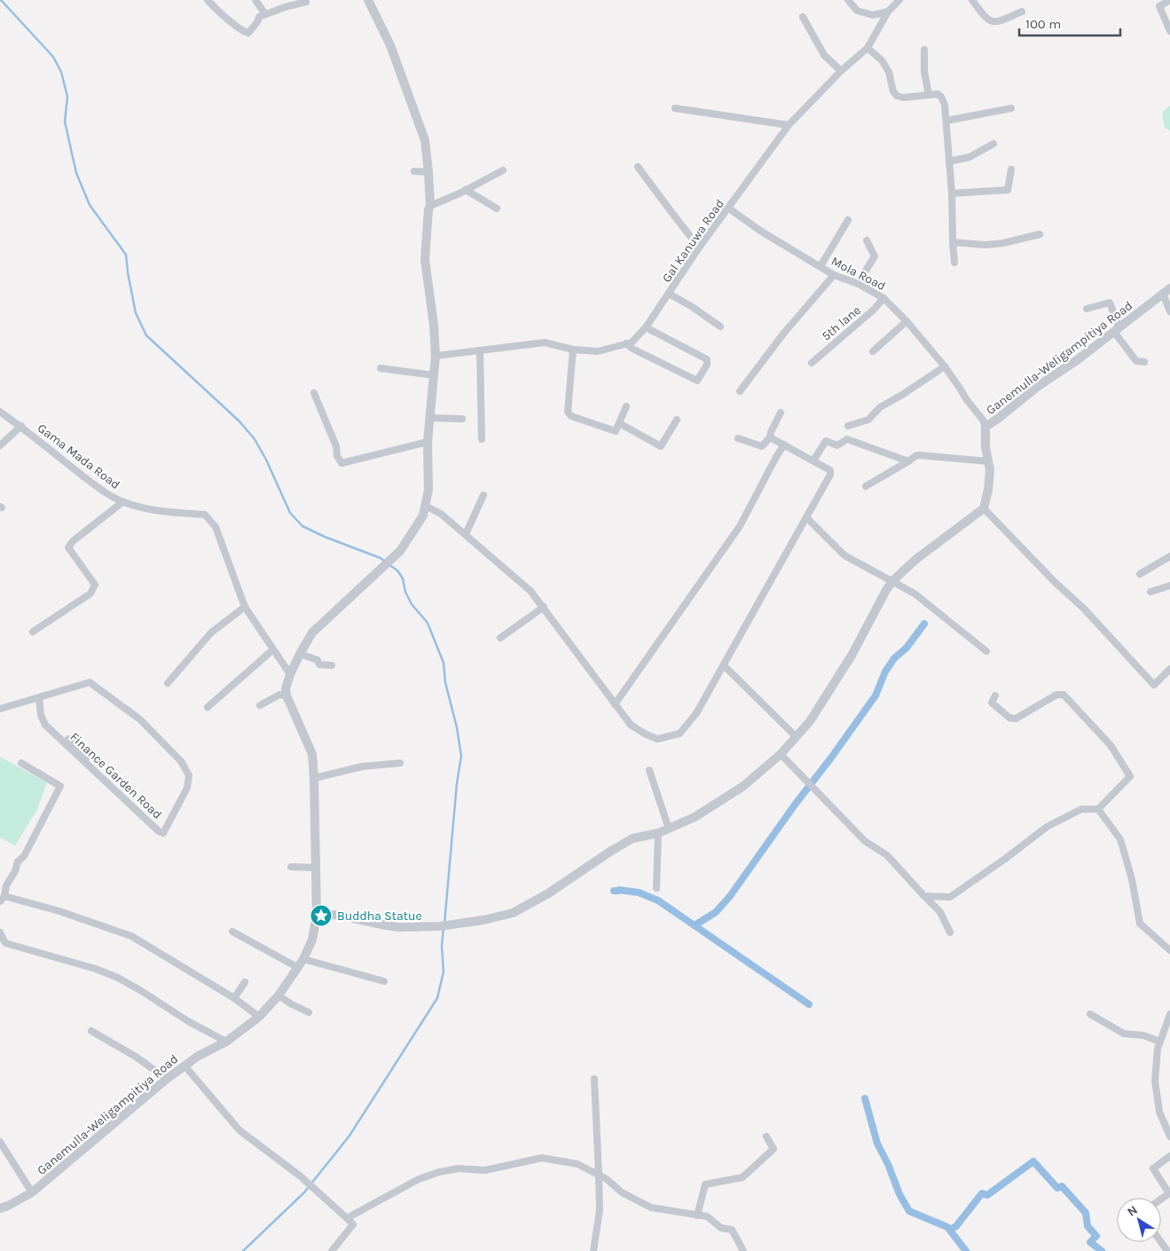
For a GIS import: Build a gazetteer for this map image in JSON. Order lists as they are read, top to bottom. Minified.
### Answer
{"streets":{"street":["Gal Kanuwa Road","Mola Road","5th lane","Ganemulla-Weligampitiya Road","Gama Mada Road","Finance Garden Road"]},"crossings":[["Gal Kanuwa Road","Mola Road"],["Mola Road","5th lane"],["Mola Road","Ganemulla-Weligampitiya Road"]],"places":{"place":["Buddha Statue"]},"scale_bar":"100 m","north":"top left"}
